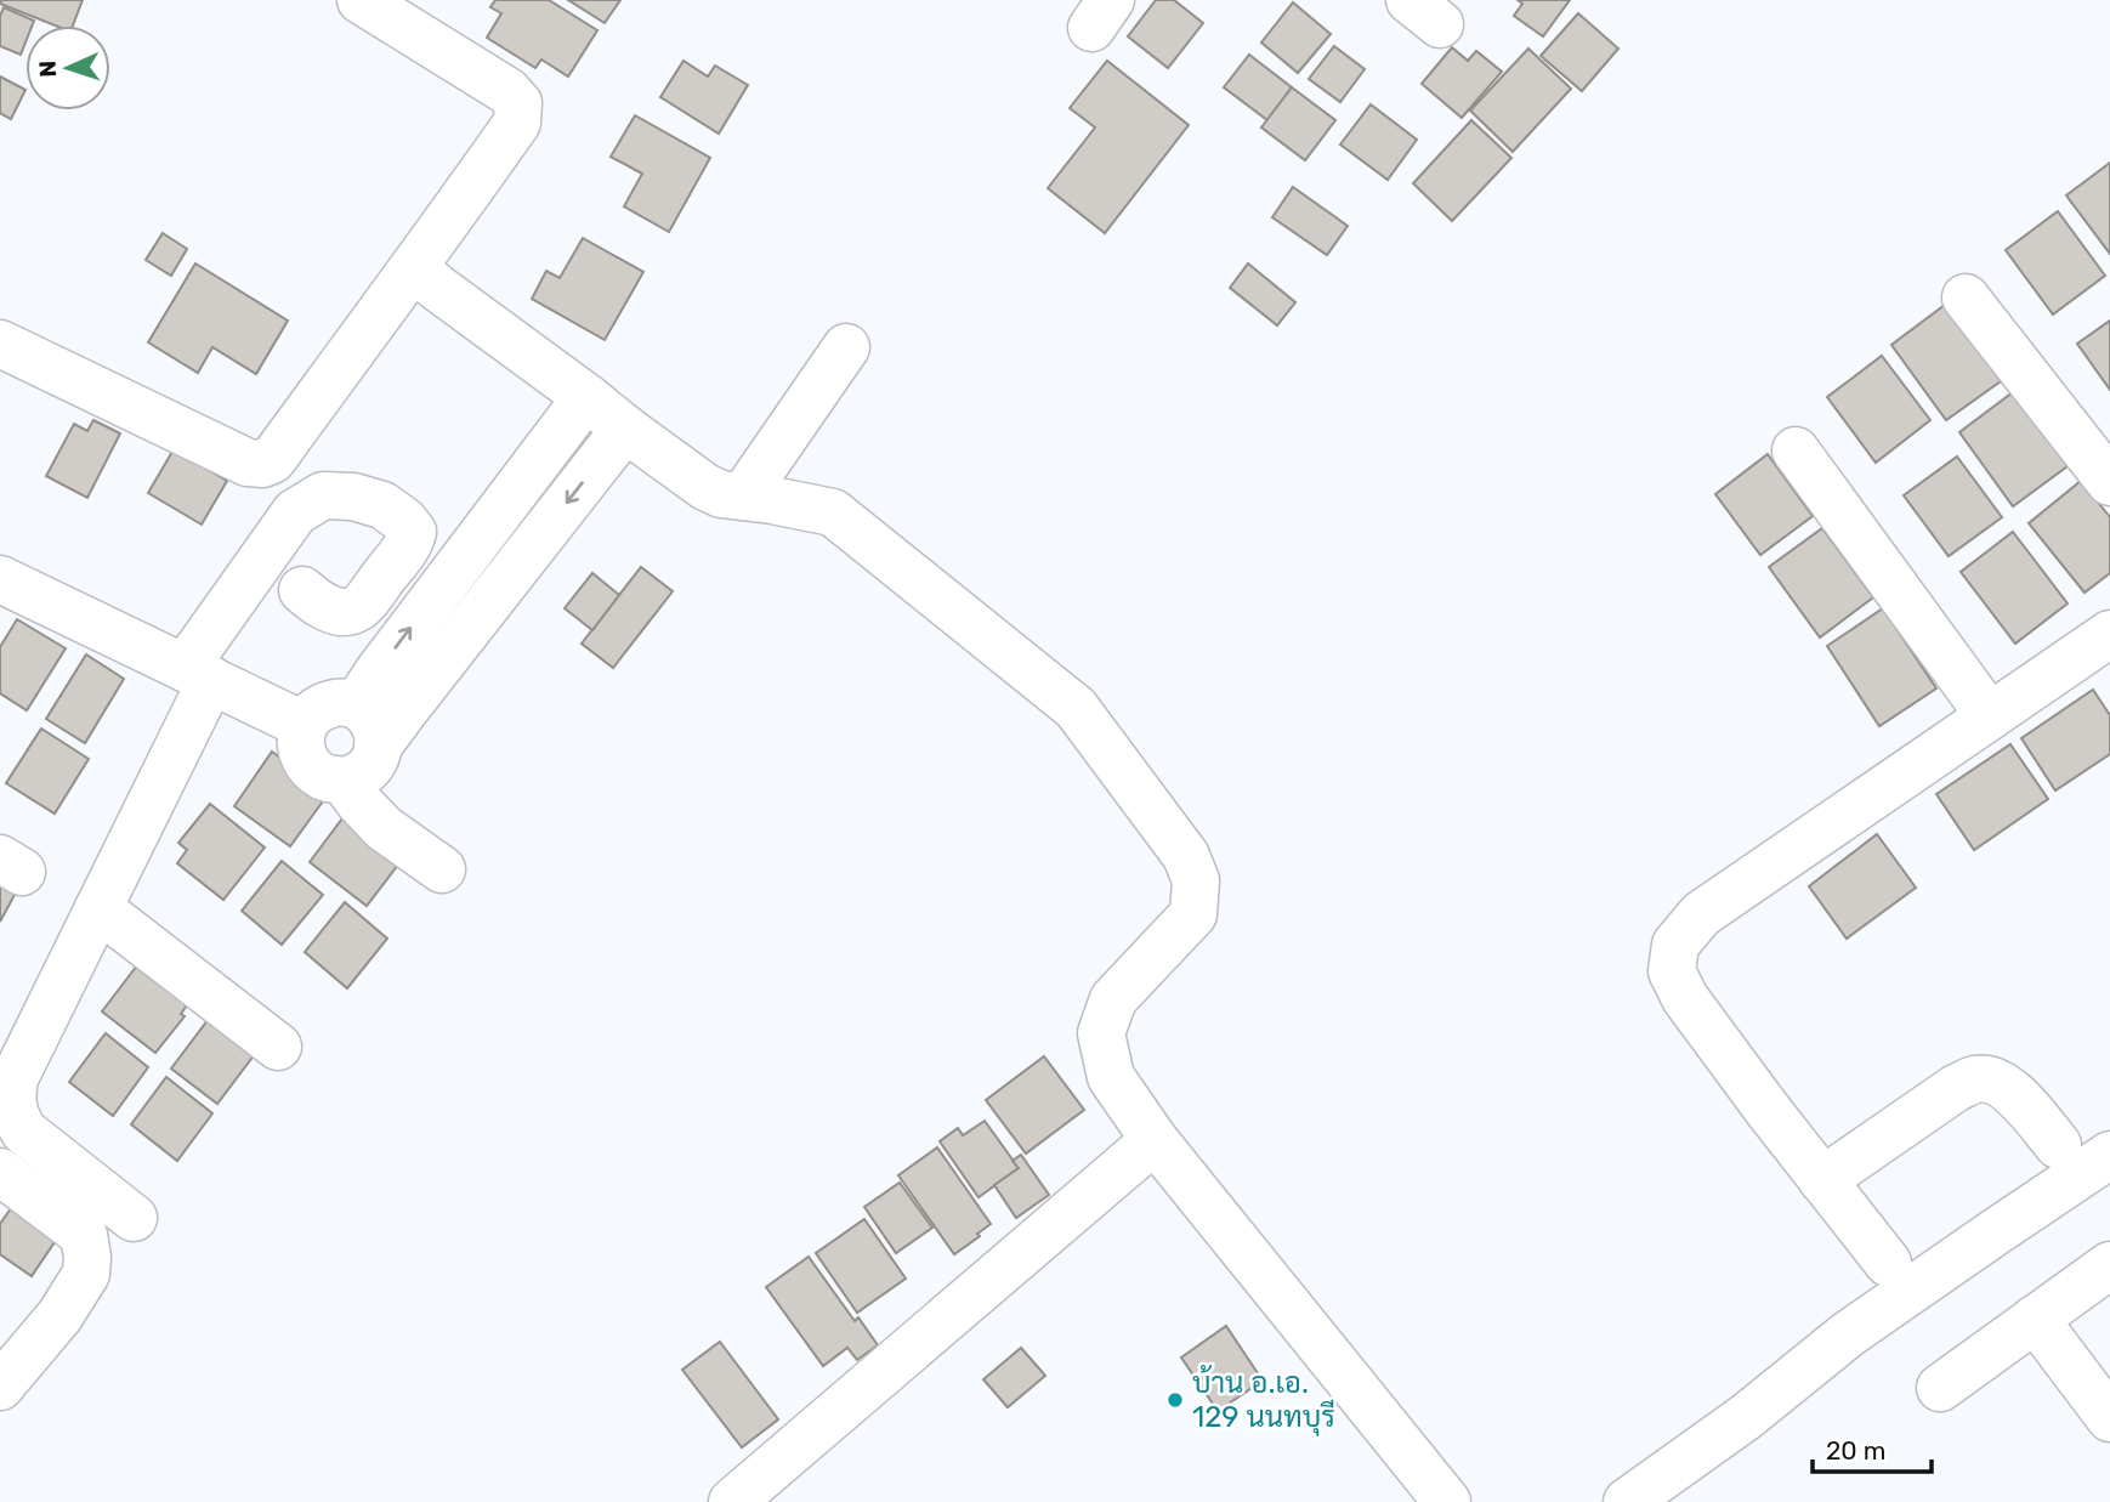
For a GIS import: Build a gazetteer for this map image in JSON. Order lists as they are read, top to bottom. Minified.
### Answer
{"places":["บ้าน อ.เอ. 129 นนทบุรี"],"scale_bar":"20 m","north":"left"}
